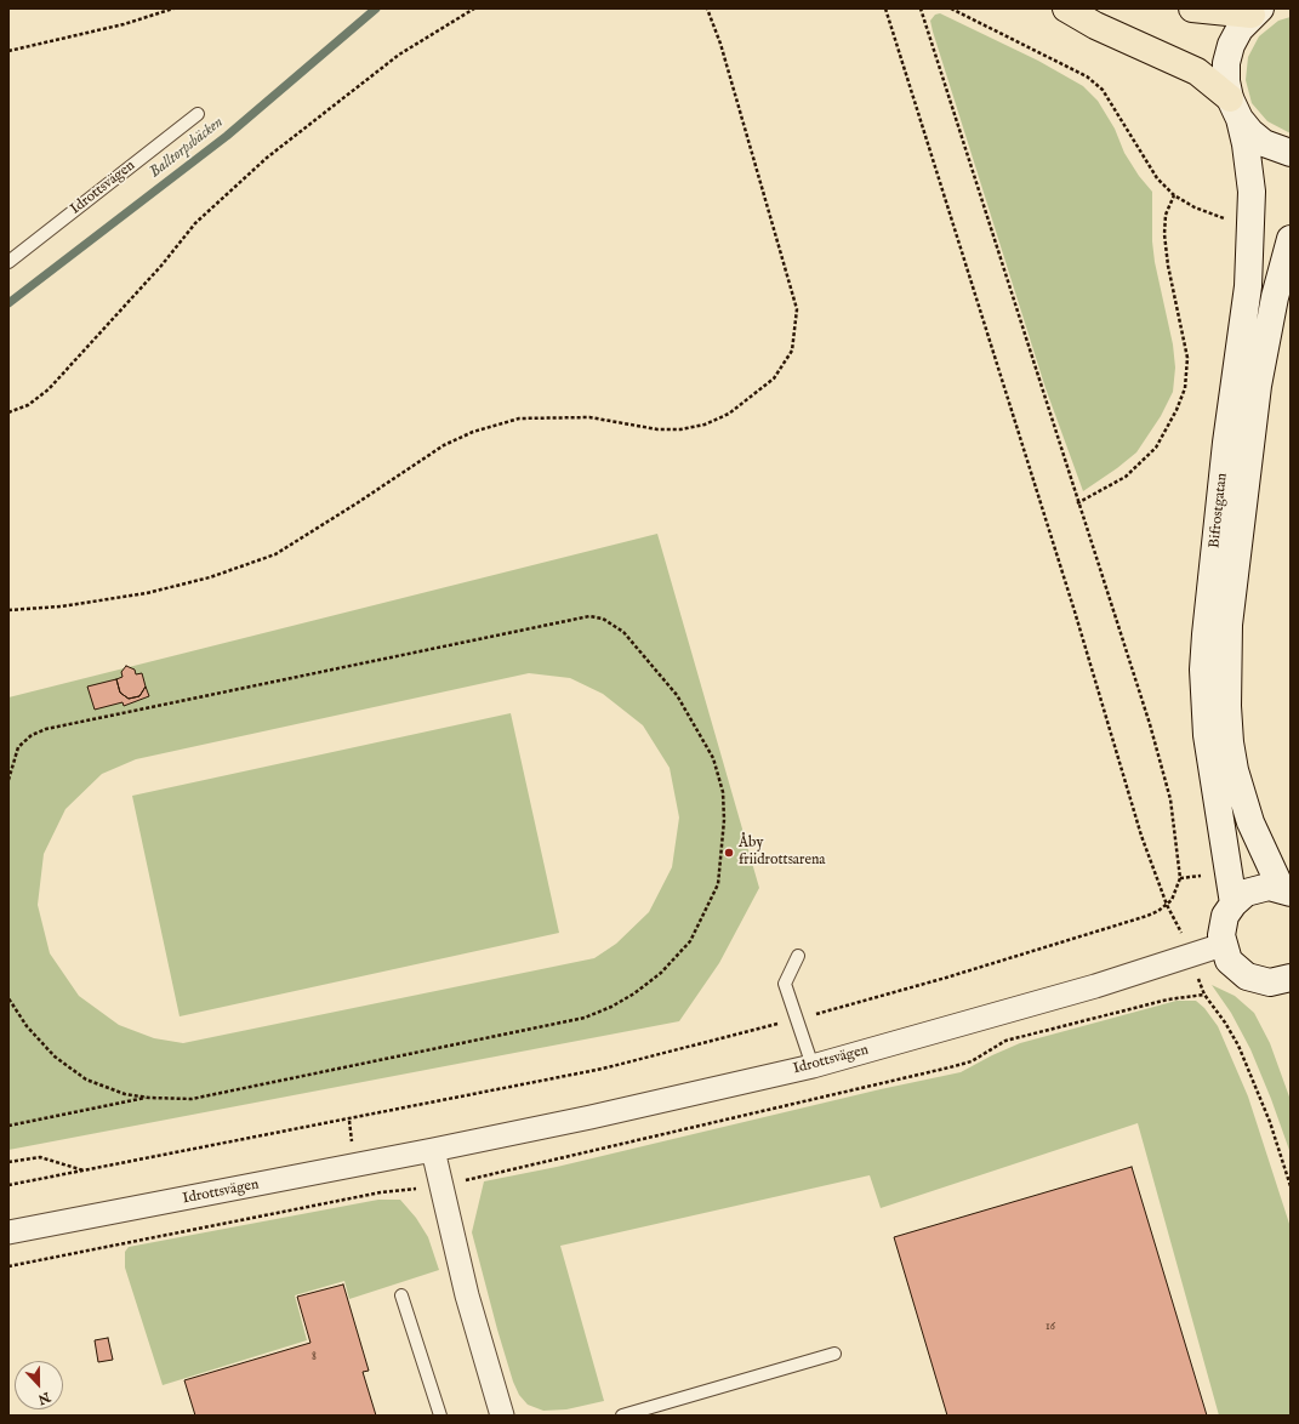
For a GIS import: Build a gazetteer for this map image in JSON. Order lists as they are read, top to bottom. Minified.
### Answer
{"streets":{"main road":["Bifrostgatan"],"street":["Idrottsvägen"]},"water":["Balltorpsbäcken"],"places":["Åby friidrottsarena"],"house_numbers":["16","8"],"north":"bottom"}
